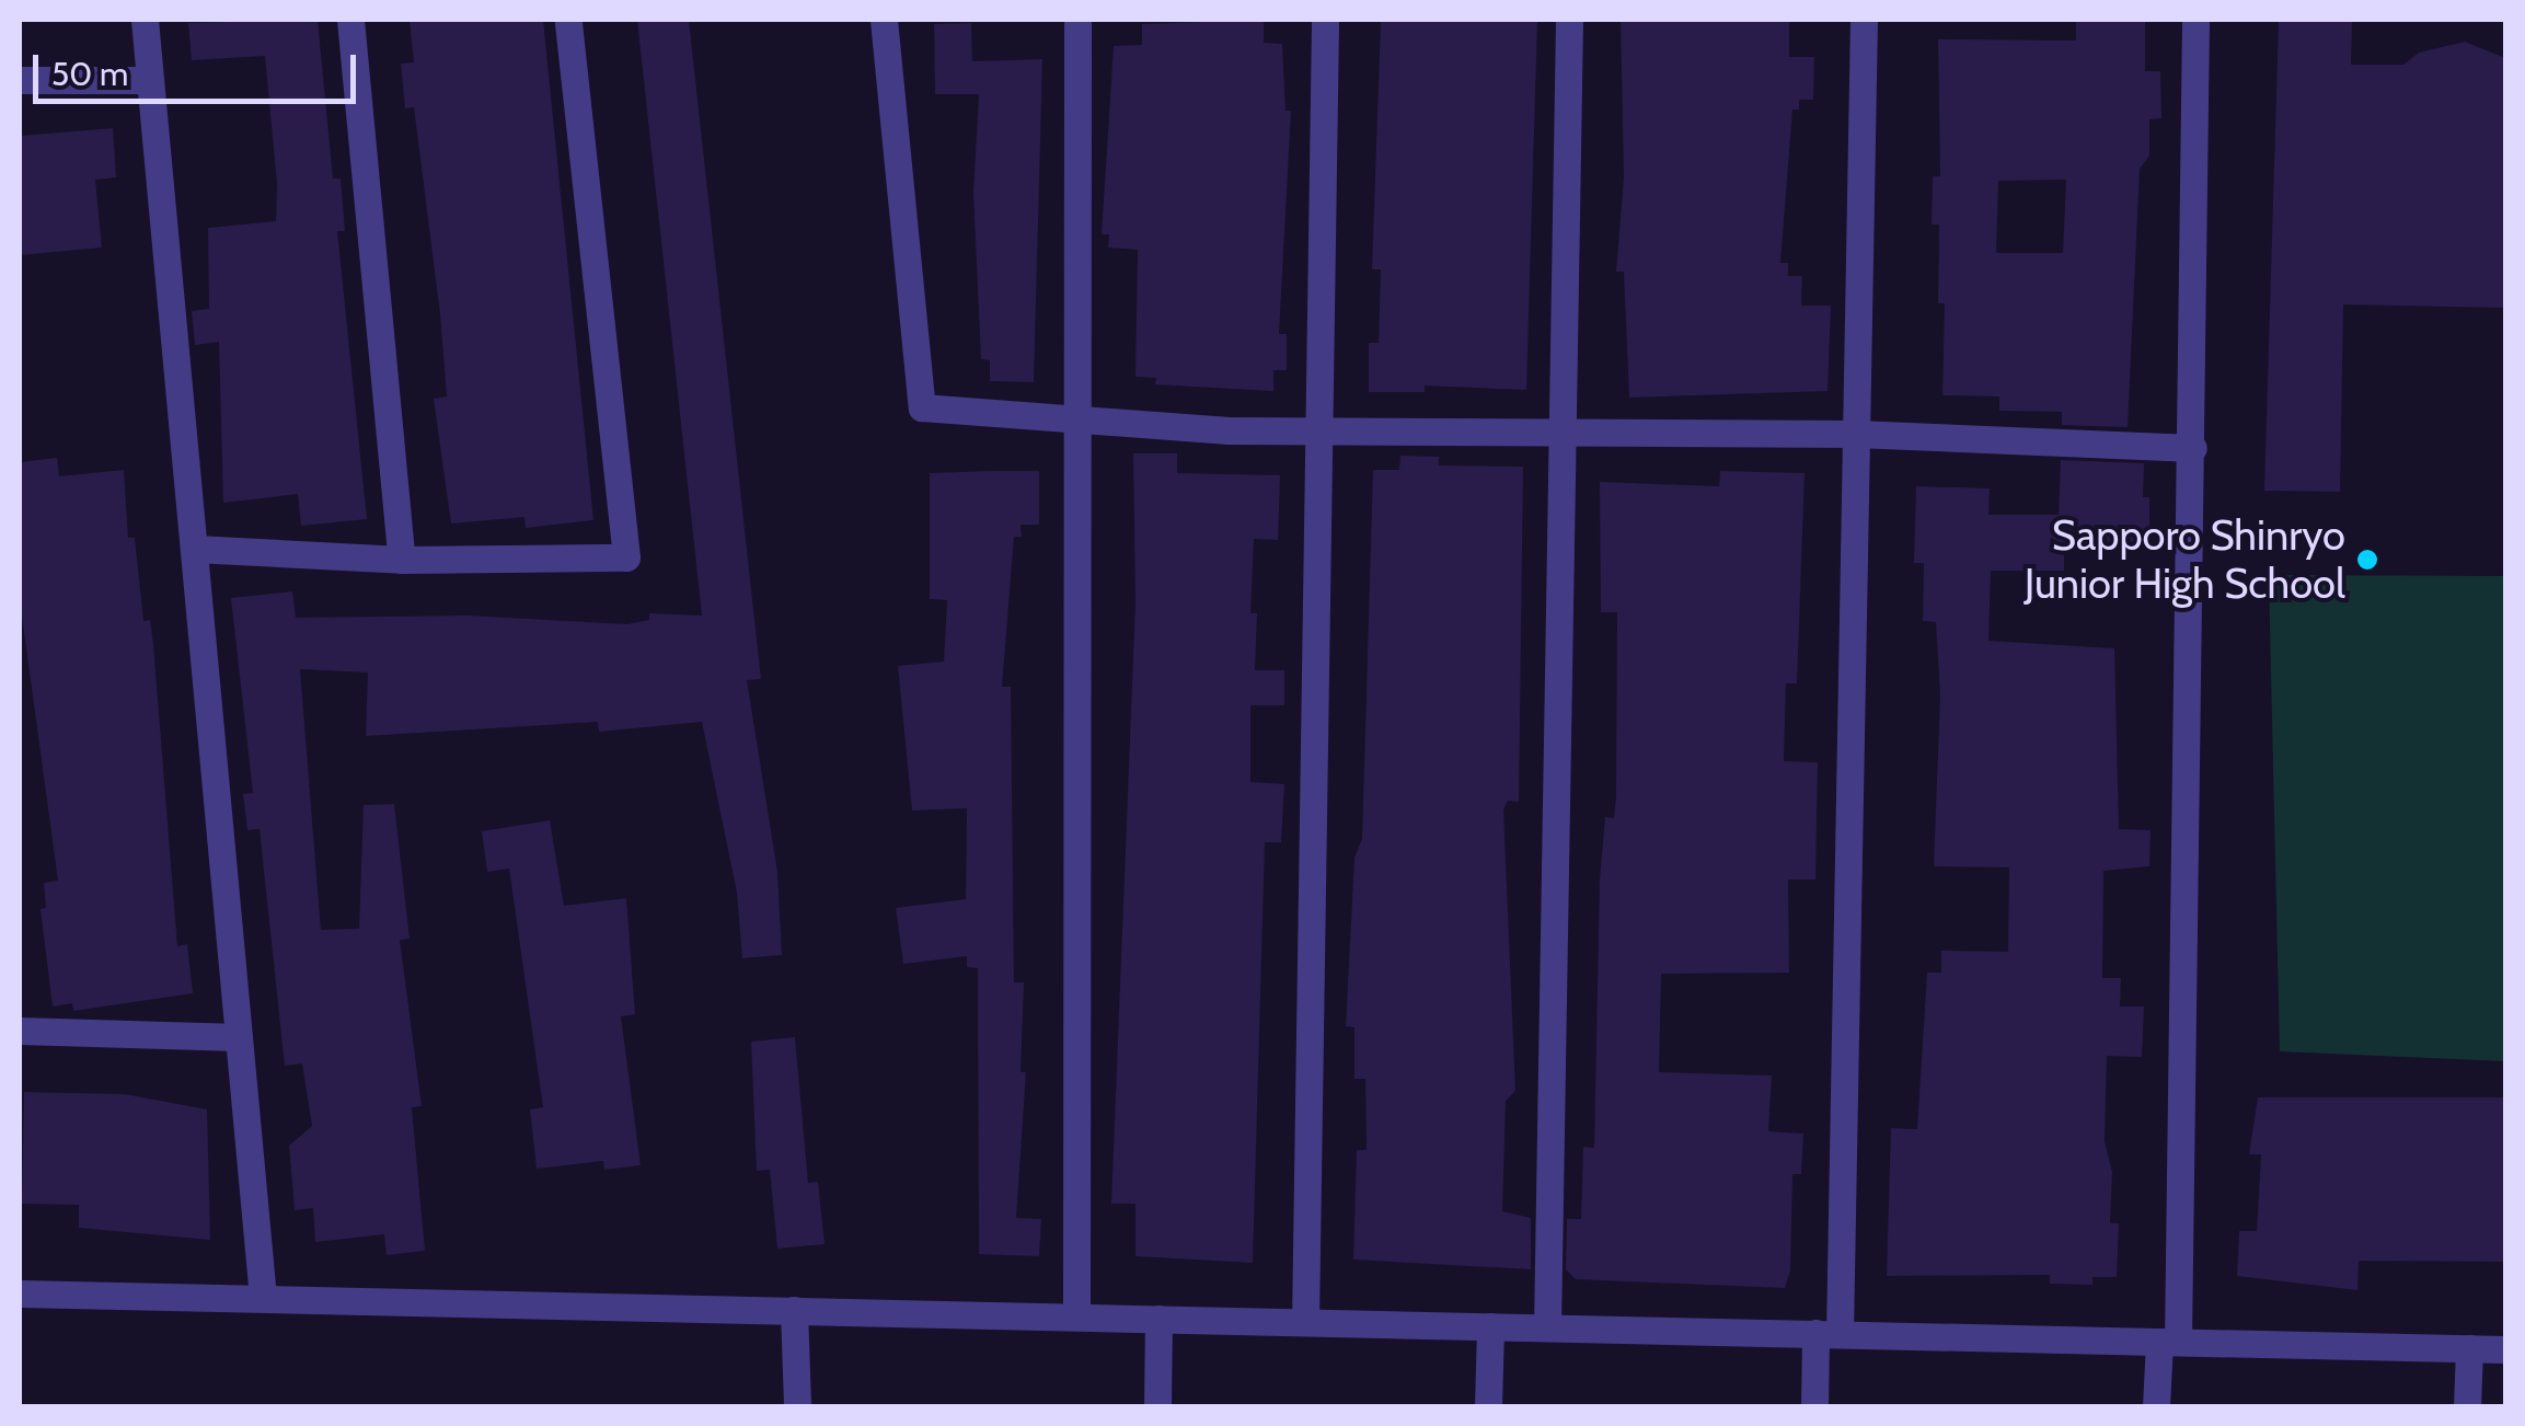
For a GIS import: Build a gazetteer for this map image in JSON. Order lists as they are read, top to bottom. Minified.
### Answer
{"places":["Sapporo Shinryo Junior High School"],"scale_bar":"50 m"}
